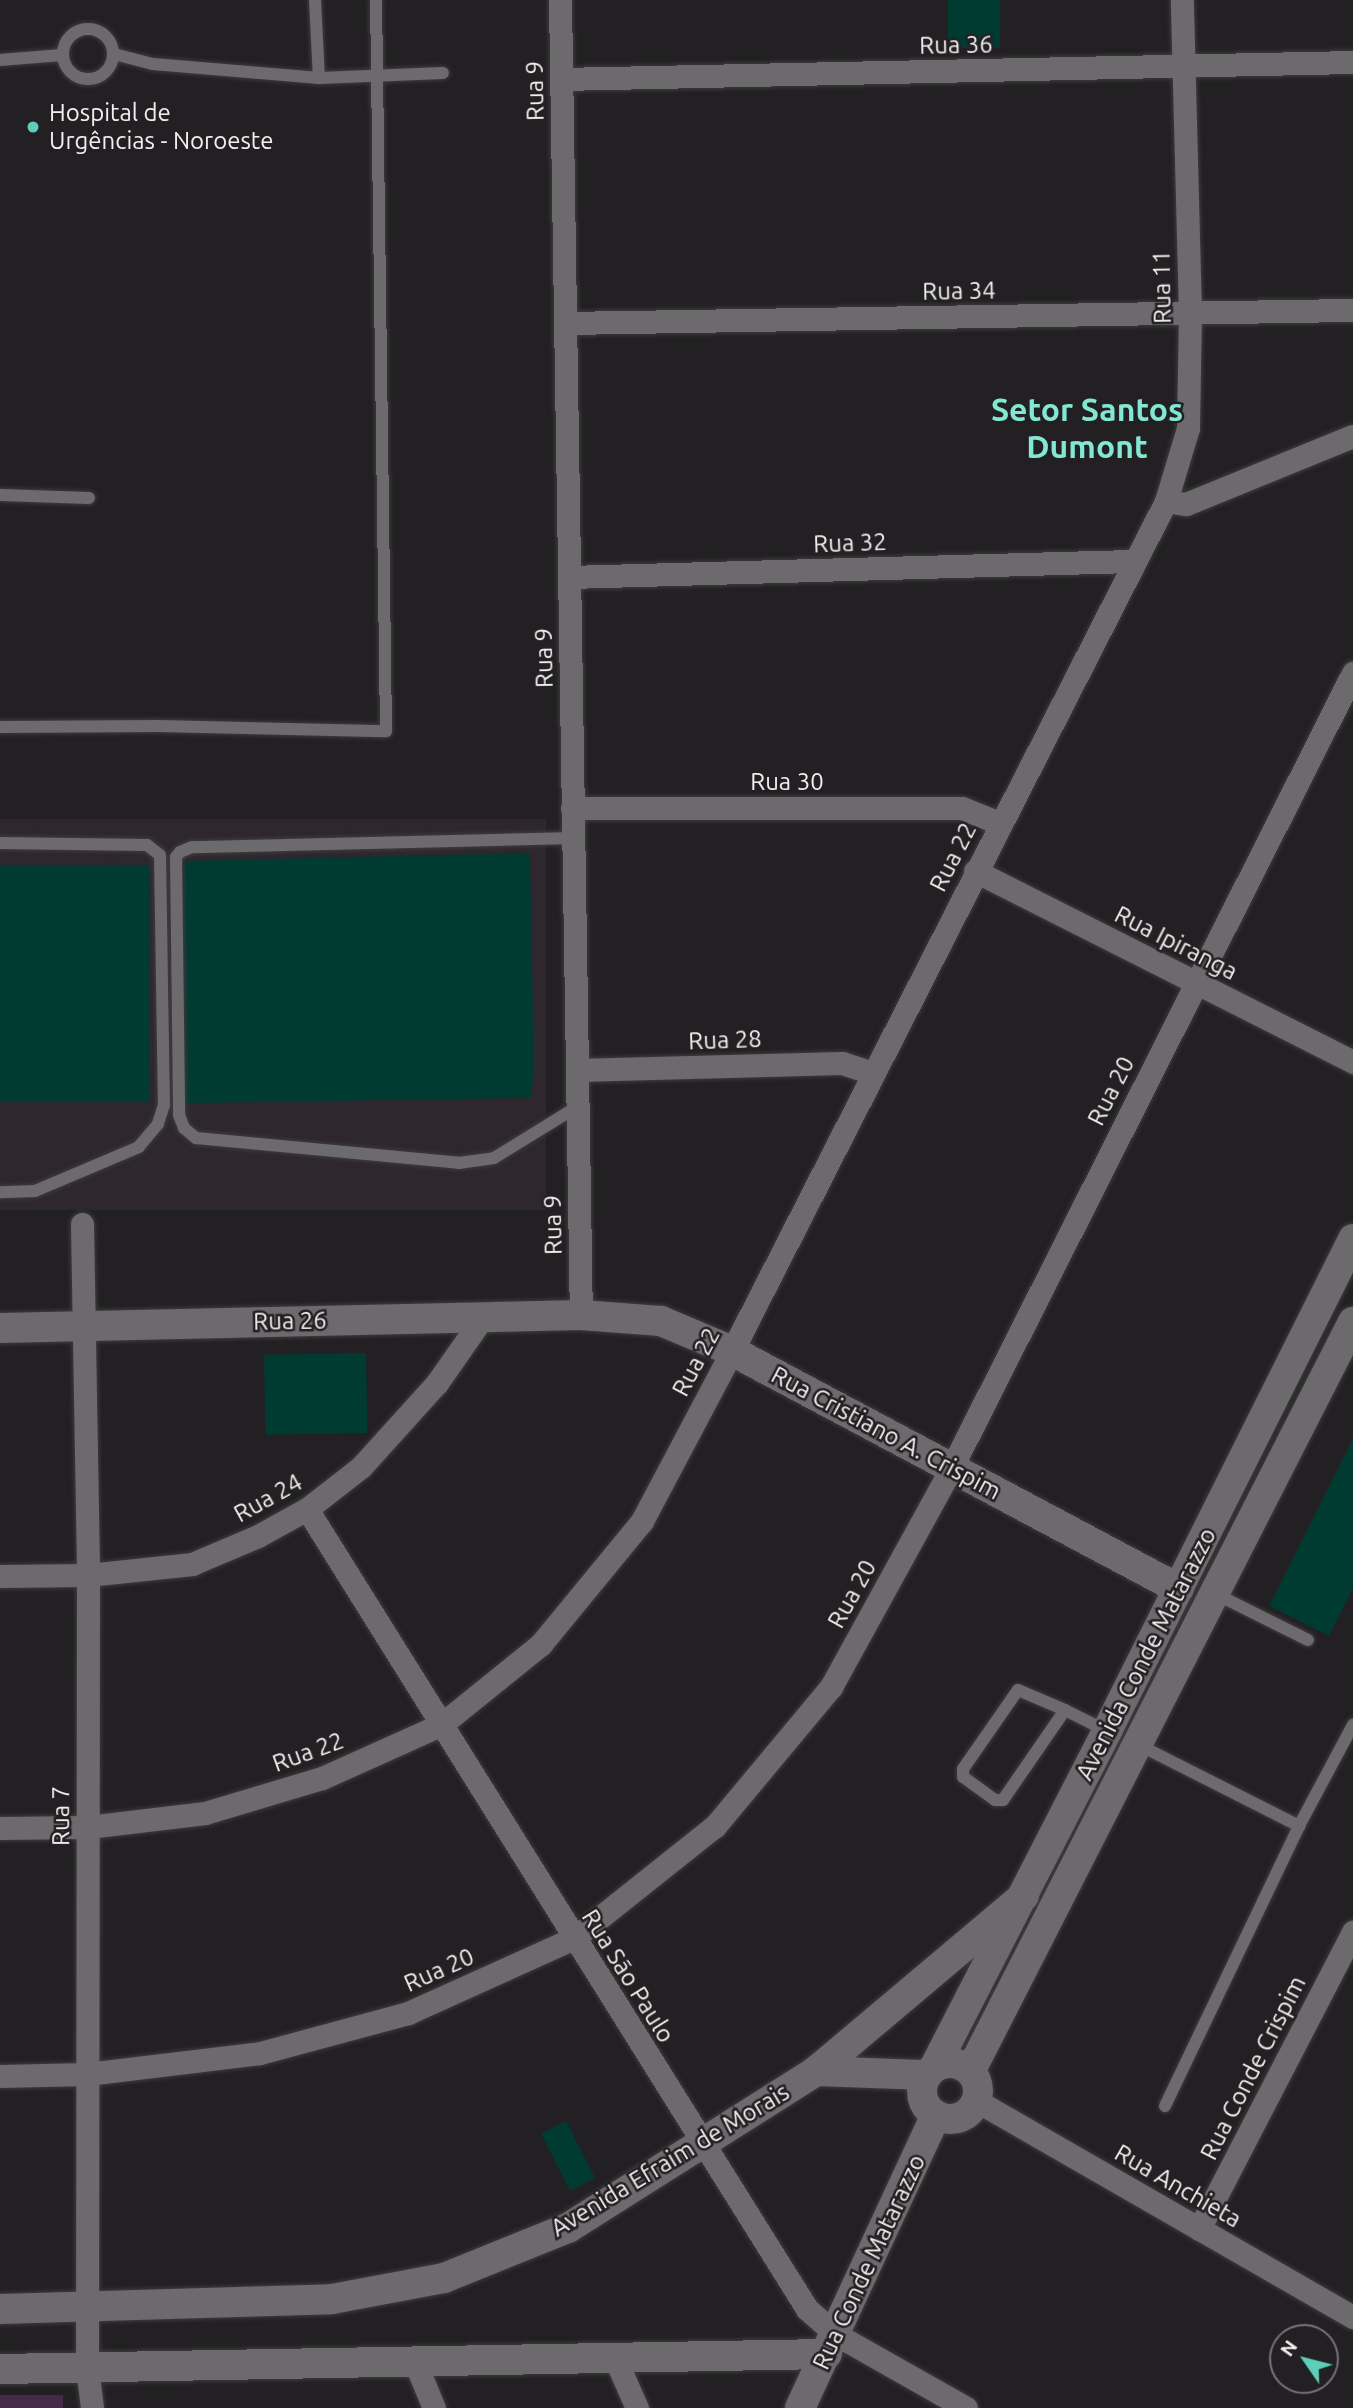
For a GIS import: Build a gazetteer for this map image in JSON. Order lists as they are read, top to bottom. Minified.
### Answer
{"streets":{"street":["Rua 36","Rua 9","Rua 11","Rua 34","Rua 32","Rua 30","Rua 22","Rua Ipiranga","Rua 28","Rua 20","Rua 26","Rua Cristiano A. Crispim","Rua 24","Avenida Conde Matarazzo","Rua 7","Rua São Paulo","Rua Conde Crispim","Avenida Efraim de Morais","Rua Anchieta","Rua Conde Matarazzo"]},"crossings":[["Rua 36","Rua 9"],["Rua 36","Rua 11"],["Rua 9","Rua 34"],["Rua 9","Rua 32"],["Rua 9","Rua 30"],["Rua 9","Rua 28"],["Rua 9","Rua 26"],["Rua 9","Rua Cristiano A. Crispim"],["Rua 11","Rua 34"],["Rua 11","Rua 32"],["Rua 11","Rua 22"],["Rua 32","Rua 22"],["Rua 30","Rua 22"],["Rua 22","Rua Ipiranga"],["Rua 22","Rua 28"],["Rua 22","Rua Cristiano A. Crispim"],["Rua 22","Rua 7"],["Rua 22","Rua São Paulo"],["Rua Ipiranga","Rua 20"],["Rua 20","Rua Cristiano A. Crispim"],["Rua 20","Rua 7"],["Rua 20","Rua São Paulo"],["Rua 26","Rua Cristiano A. Crispim"],["Rua 26","Rua 24"],["Rua 26","Rua 7"],["Rua Cristiano A. Crispim","Avenida Conde Matarazzo"],["Rua 24","Rua 7"],["Rua 24","Rua São Paulo"],["Avenida Conde Matarazzo","Avenida Efraim de Morais"],["Avenida Conde Matarazzo","Rua Anchieta"],["Avenida Conde Matarazzo","Rua Conde Matarazzo"],["Rua 7","Avenida Efraim de Morais"],["Rua São Paulo","Avenida Efraim de Morais"],["Rua São Paulo","Rua Conde Matarazzo"],["Rua Conde Crispim","Rua Anchieta"],["Avenida Efraim de Morais","Rua Anchieta"],["Avenida Efraim de Morais","Rua Conde Matarazzo"],["Rua Anchieta","Rua Conde Matarazzo"]],"districts":["Setor Santos Dumont"],"places":["Hospital de Urgências - Noroeste"],"north":"top left"}
